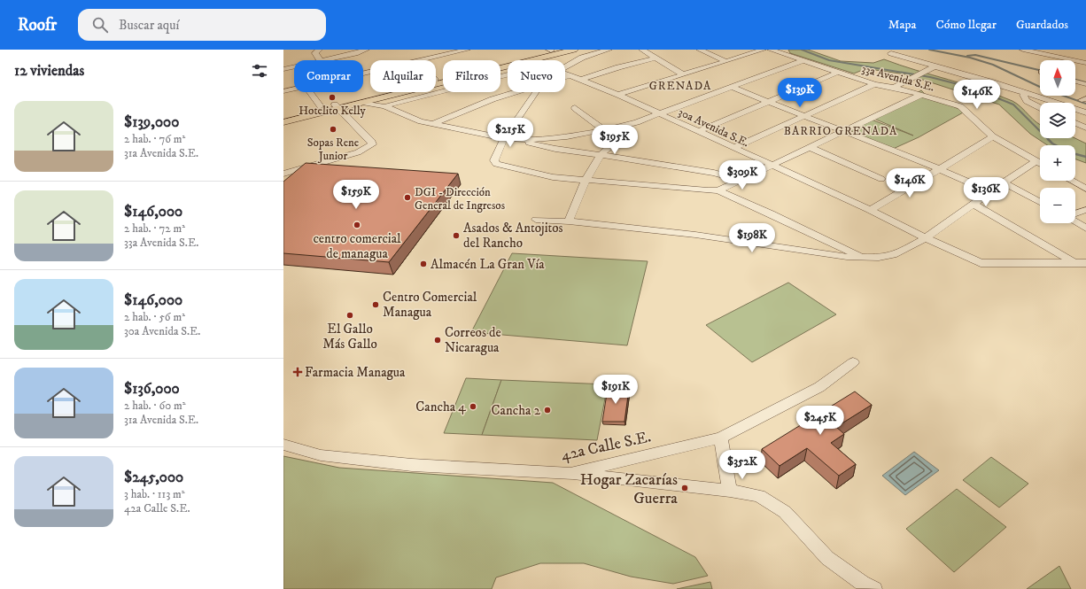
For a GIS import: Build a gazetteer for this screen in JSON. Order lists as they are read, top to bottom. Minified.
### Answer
{"streets":{"street":["33a Avenida S.E.","30a Avenida S.E.","42a Calle S.E."]},"districts":["GRENADA","BARRIO GRENADA"],"places":{"other":["Hotelito Kelly","Sopas Rene Junior","DGI - Dirección General de Ingresos","centro comercial de managua","Asados & Antojitos del Rancho","Almacén La Gran Vía","Centro Comercial Managua","El Gallo Más Gallo","Correos de Nicaragua","Cancha 4","Cancha 2","Hogar Zacarías Guerra"],"health":["Farmacia Managua"]},"north":"top","page":{"header":"Roofr","search":"Buscar aquí","nav":["Mapa","Cómo llegar","Guardados"],"heading":"12 viviendas","map_buttons":["+","−"],"chip":["Comprar","Alquilar","Filtros","Nuevo"],"price":["$139K","$146K","$215K","$195K","$309K","$146K","$136K","$159K","$198K","$191K","$245K","$352K"],"list":[{"name":"$139,000","note":"2 hab. · 76 m² · 31a Avenida S.E."},{"name":"$146,000","note":"2 hab. · 72 m² · 33a Avenida S.E."},{"name":"$146,000","note":"2 hab. · 56 m² · 30a Avenida S.E."},{"name":"$136,000","note":"2 hab. · 60 m² · 31a Avenida S.E."},{"name":"$245,000","note":"3 hab. · 113 m² · 42a Calle S.E."}]}}
